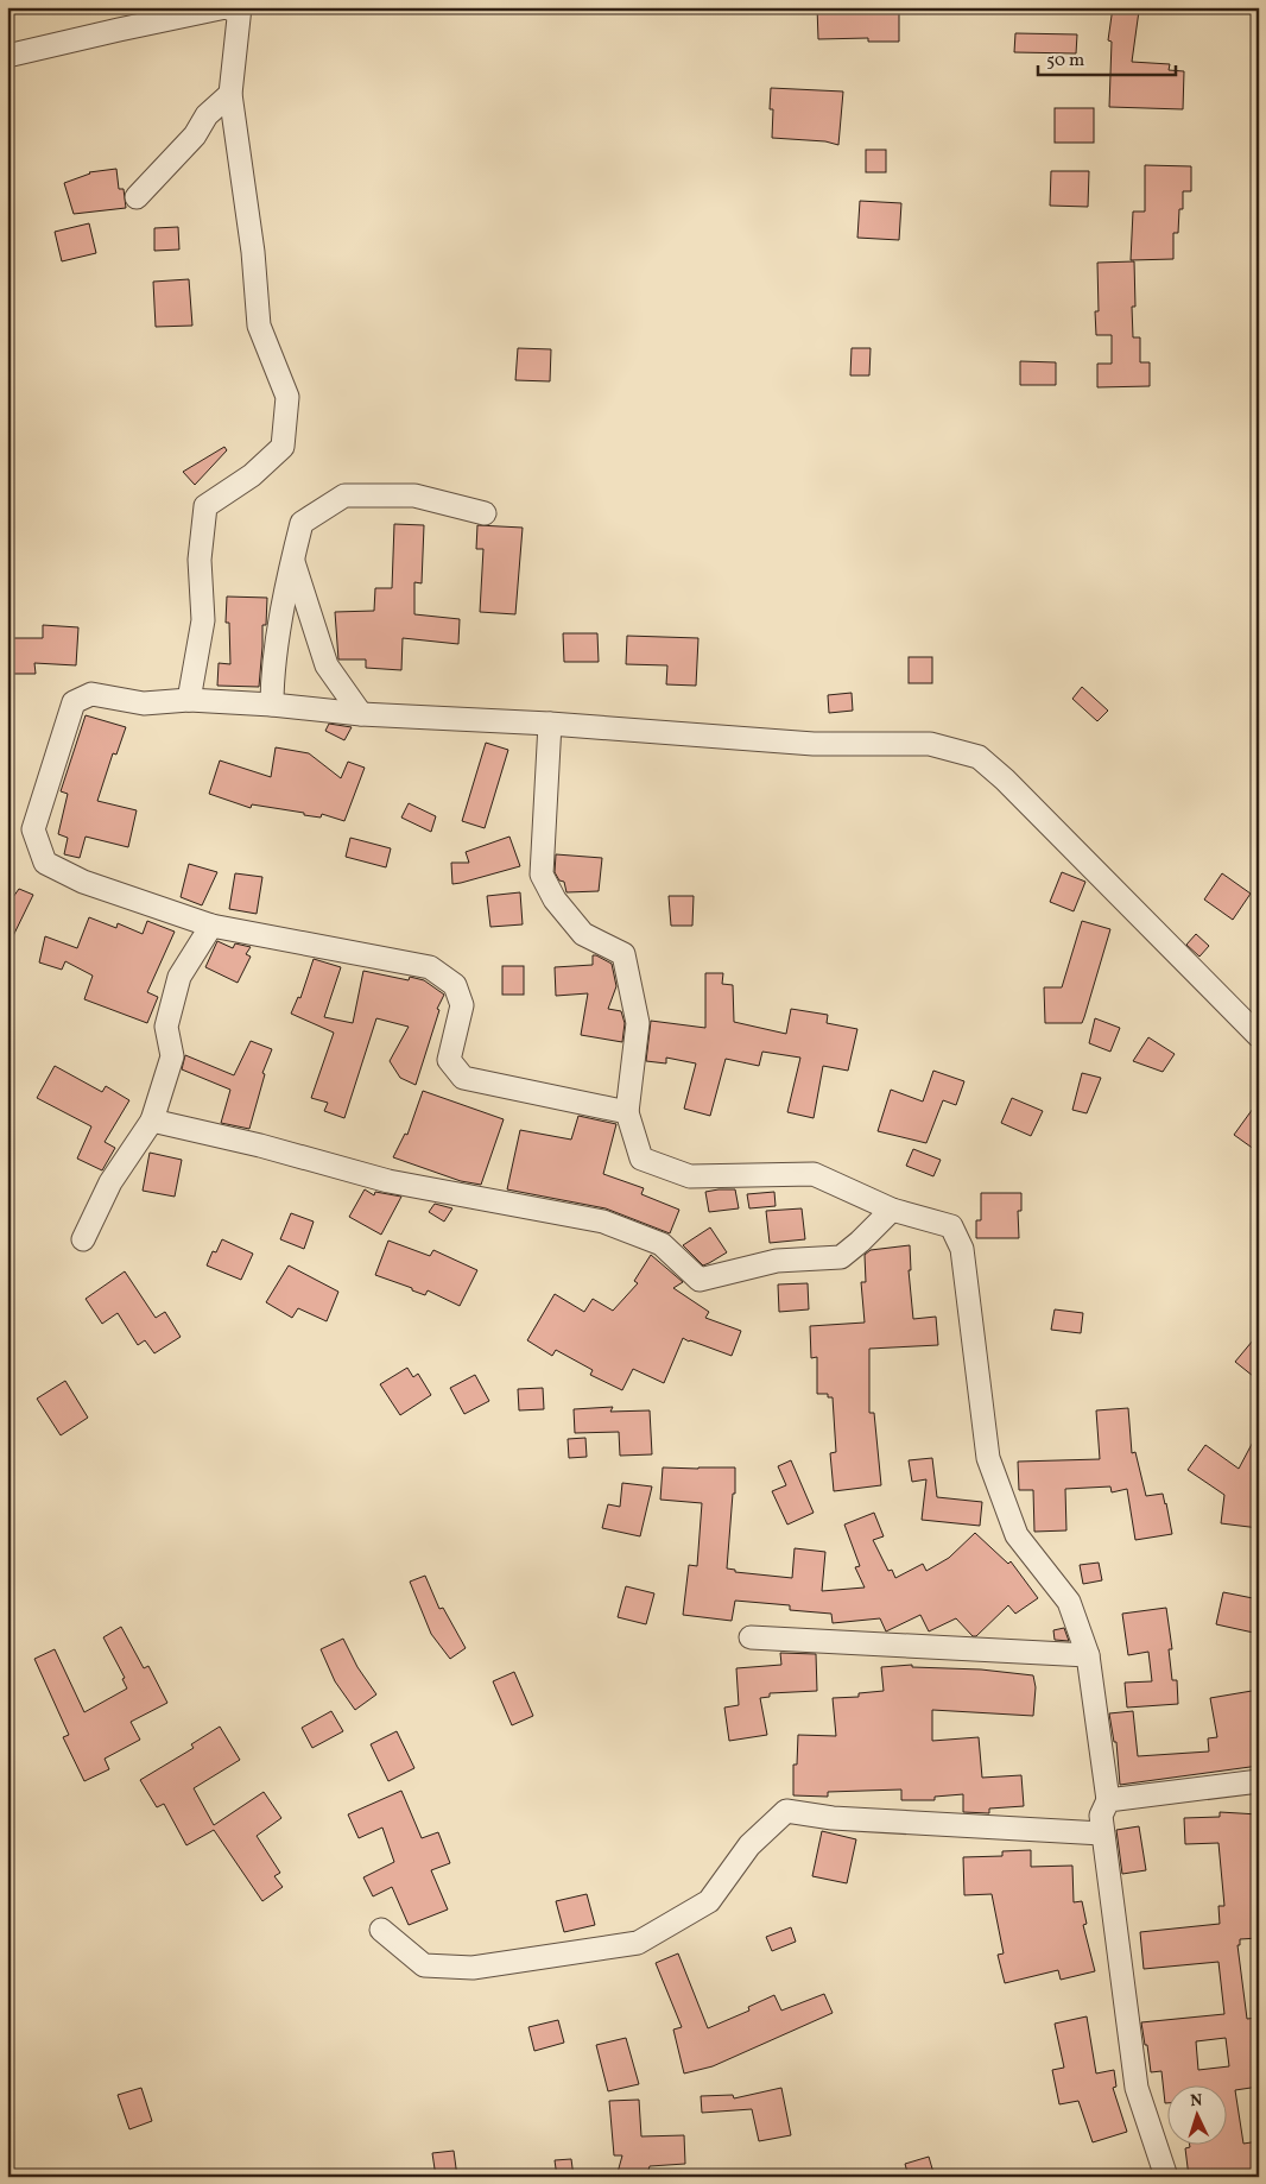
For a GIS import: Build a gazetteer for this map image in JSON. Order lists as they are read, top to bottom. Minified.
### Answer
{"scale_bar":"50 m","north":"top"}
